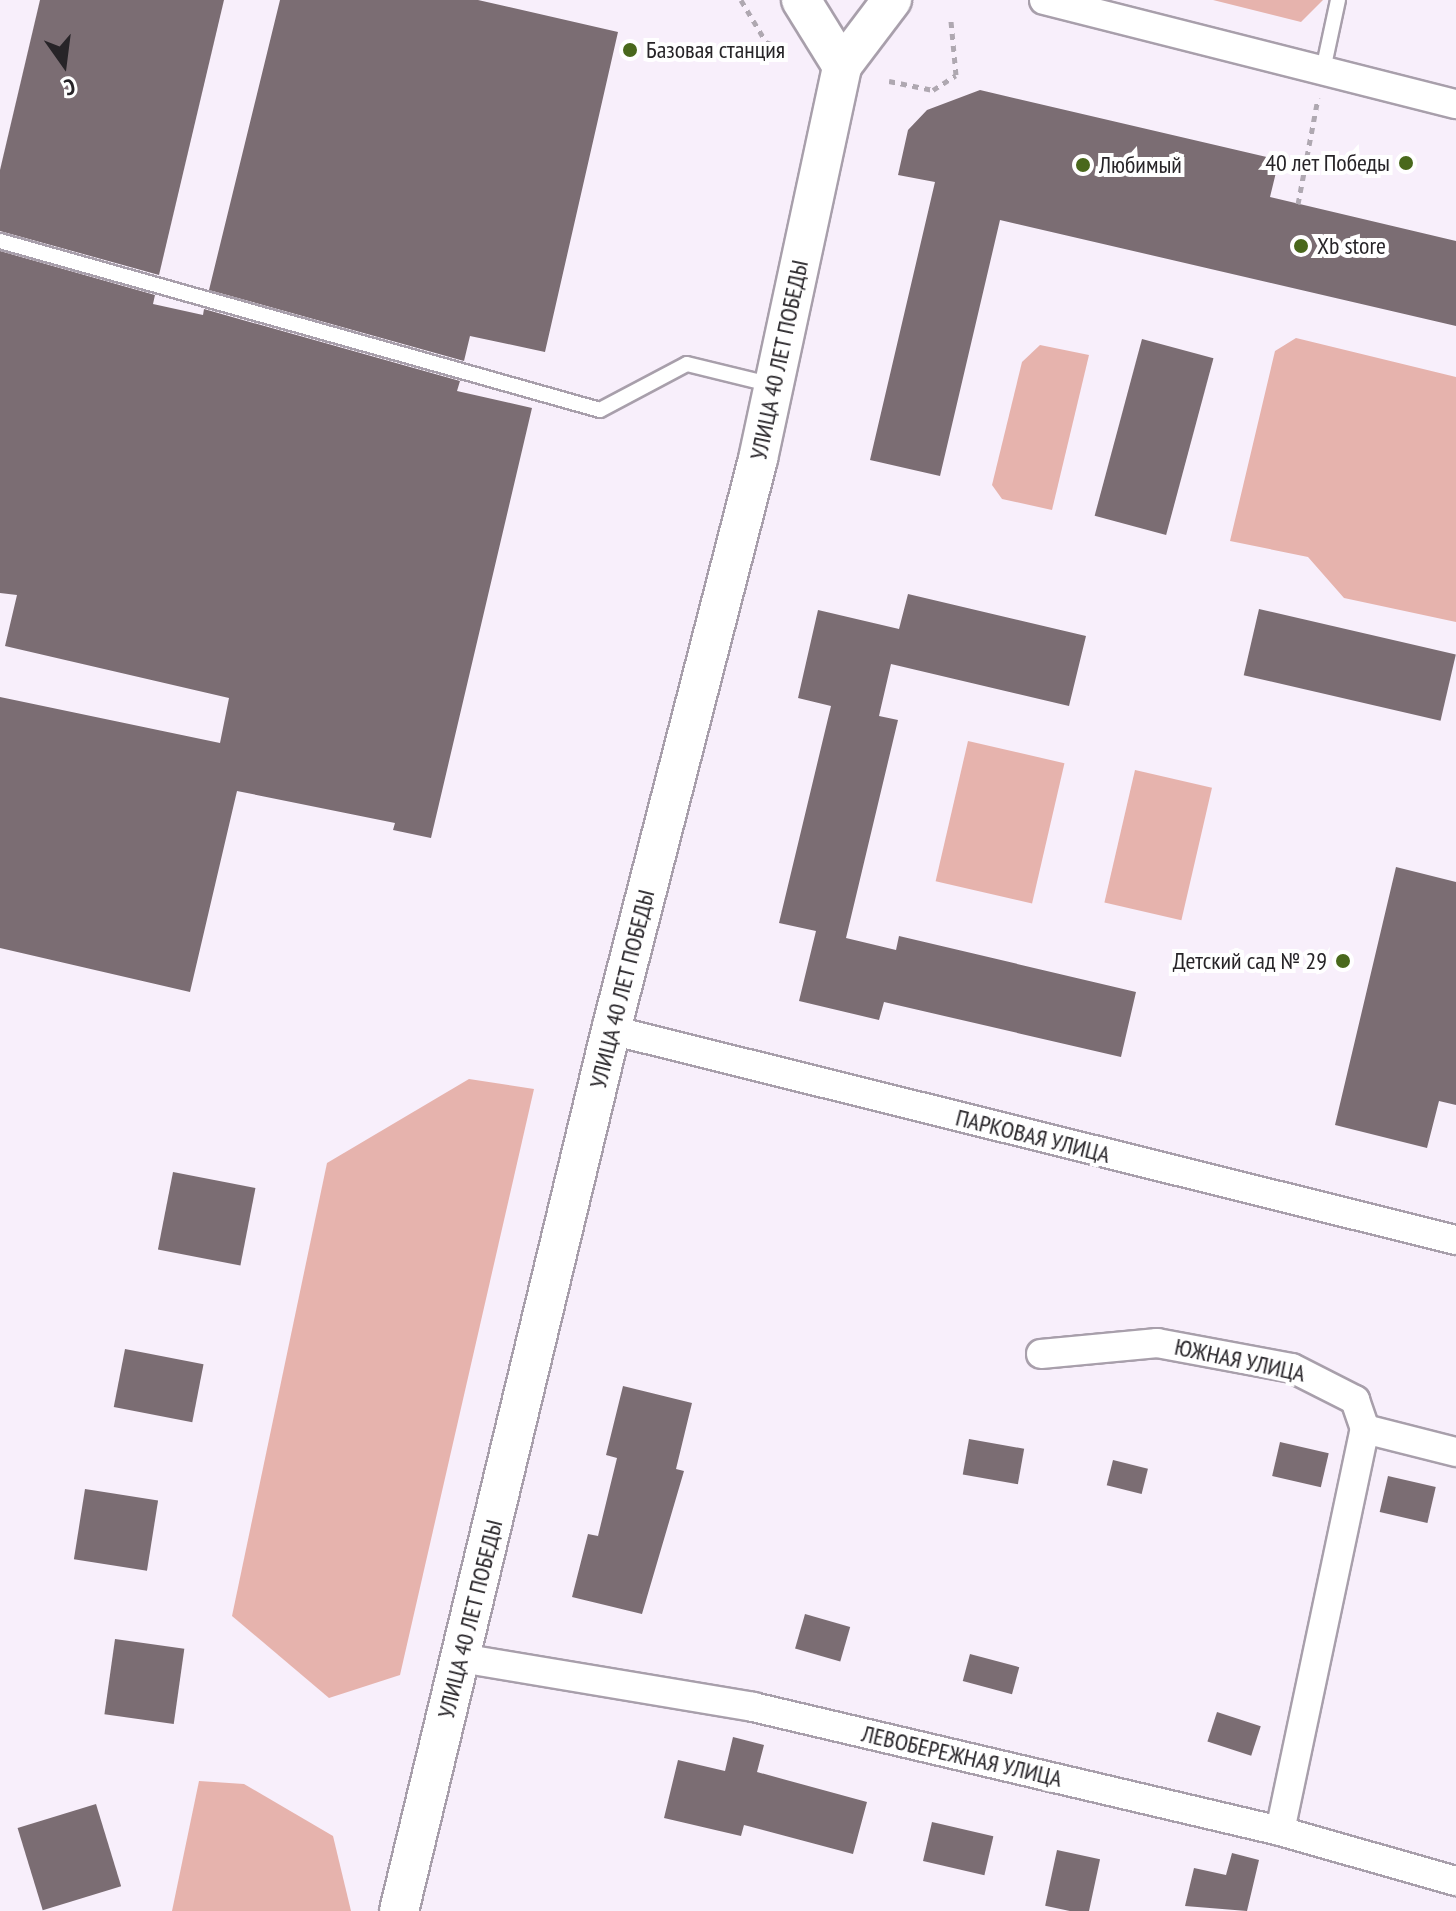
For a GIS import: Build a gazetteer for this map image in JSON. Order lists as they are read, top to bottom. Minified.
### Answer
{"streets":{"main road":["УЛИЦА 40 ЛЕТ ПОБЕДЫ"],"street":["ПАРКОВАЯ УЛИЦА","ЮЖНАЯ УЛИЦА","ЛЕВОБЕРЕЖНАЯ УЛИЦА"]},"crossings":[["УЛИЦА 40 ЛЕТ ПОБЕДЫ","ПАРКОВАЯ УЛИЦА"],["УЛИЦА 40 ЛЕТ ПОБЕДЫ","ЛЕВОБЕРЕЖНАЯ УЛИЦА"]],"places":["Базовая станция","40 лет Победы","Любимый","Xb store","Детский сад № 29"],"north":"bottom"}
